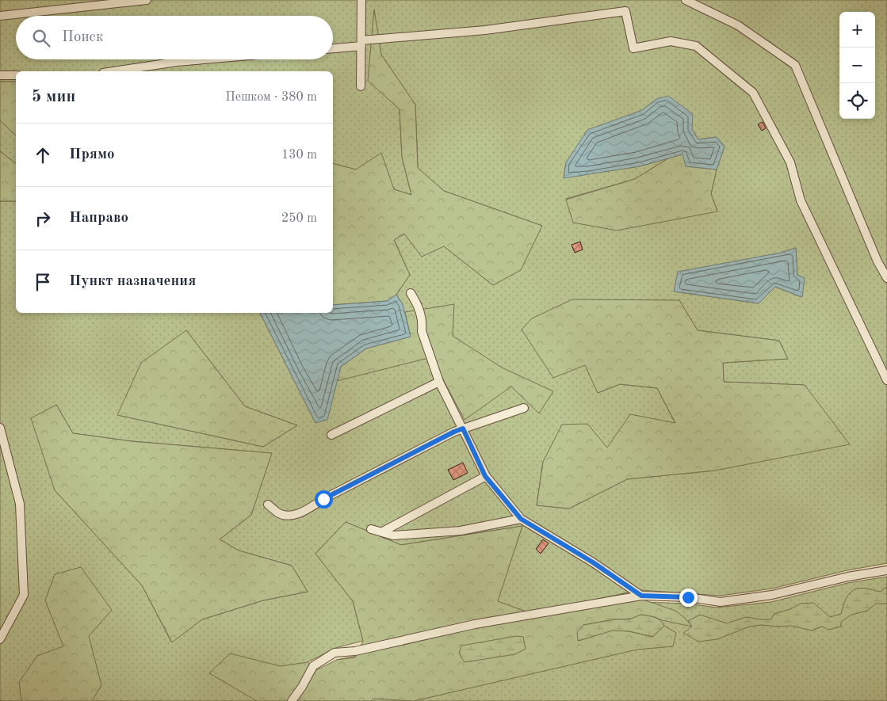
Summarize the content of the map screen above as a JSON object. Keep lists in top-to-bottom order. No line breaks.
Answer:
{"page":{"map_buttons":["+","−"],"search":"Поиск","heading":["5 мин","Пешком · 380 m"],"list":[["Прямо","130 m"],["Направо","250 m"],"Пункт назначения"]}}
